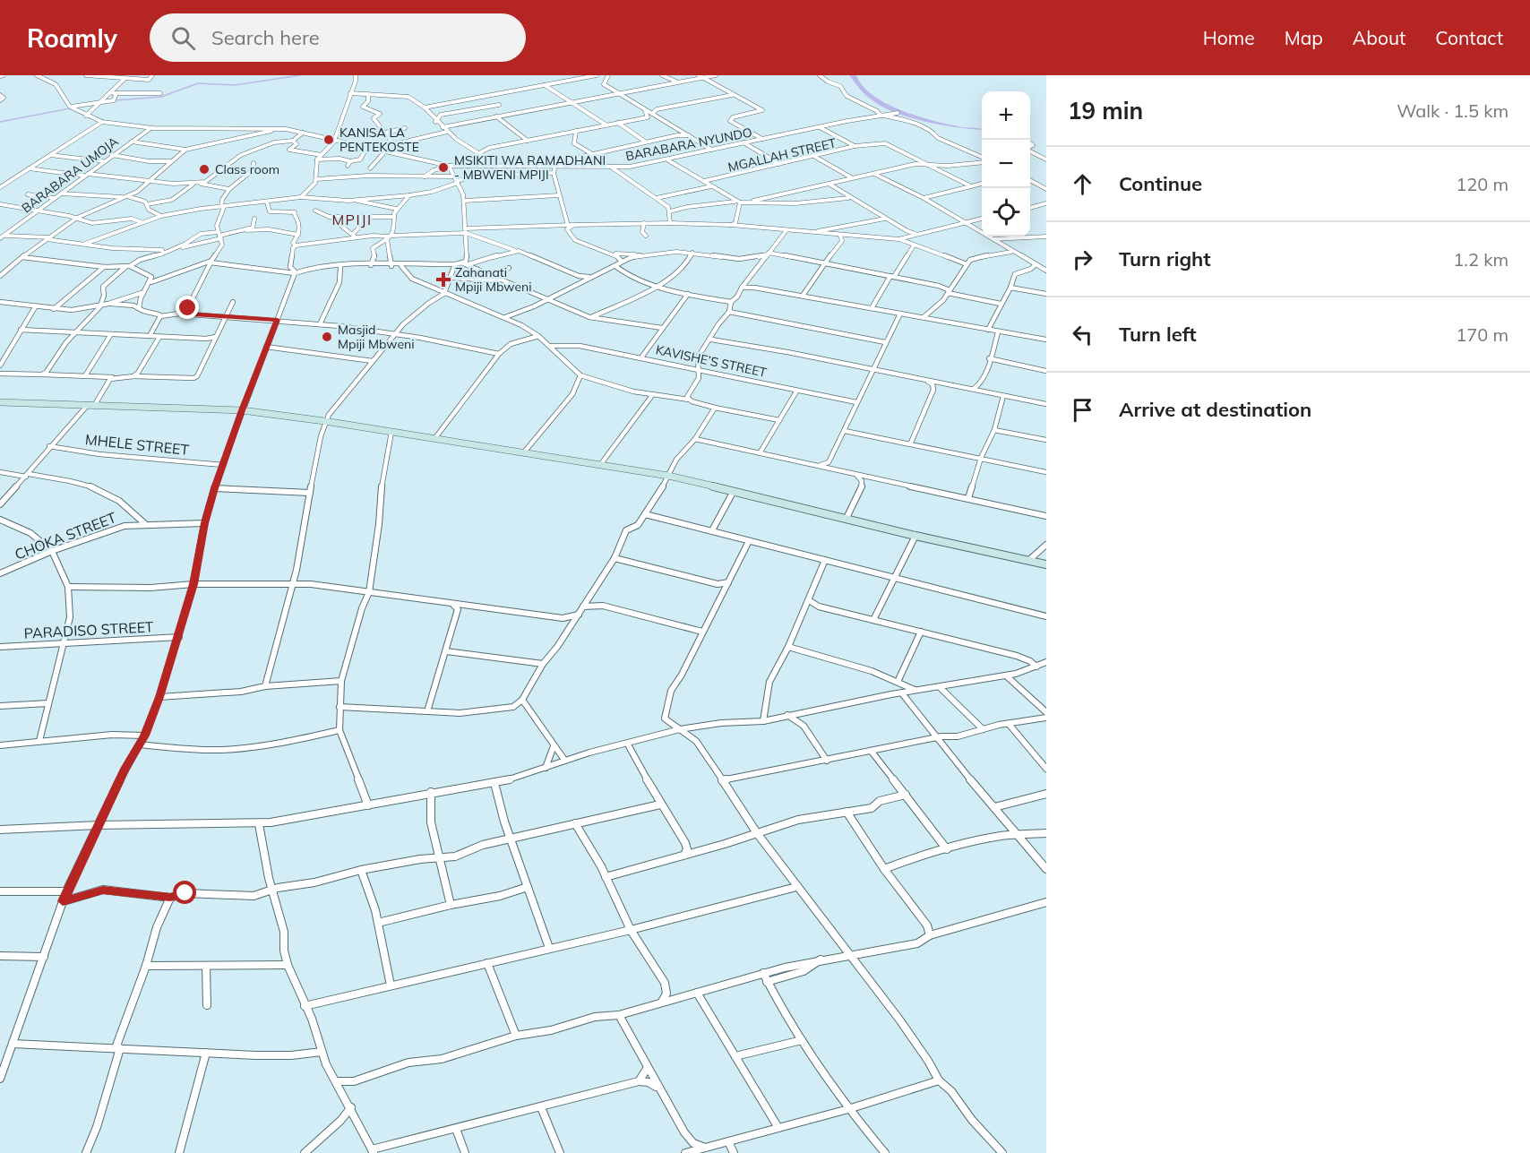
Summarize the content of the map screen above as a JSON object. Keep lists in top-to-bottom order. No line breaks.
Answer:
{"streets":{"street":["BARABARA NYUNDO","MGALLAH STREET","BARABARA UMOJA","KAVISHE’S STREET","MHELE STREET","CHOKA STREET","PARADISO STREET"]},"crossings":[["BARABARA NYUNDO","MGALLAH STREET"]],"districts":["MPIJI"],"places":{"other":["KANISA LA PENTEKOSTE","MSIKITI WA RAMADHANI - MBWENI MPIJI","Class room","Masjid Mpiji Mbweni"],"health":["Zahanati Mpiji Mbweni"]},"page":{"header":"Roamly","search":"Search here","nav":["Home","Map","About","Contact"],"heading":["19 min","Walk · 1.5 km"],"map_buttons":["+","−"],"list":[["Continue","120 m"],["Turn right","1.2 km"],["Turn left","170 m"],"Arrive at destination"]}}
